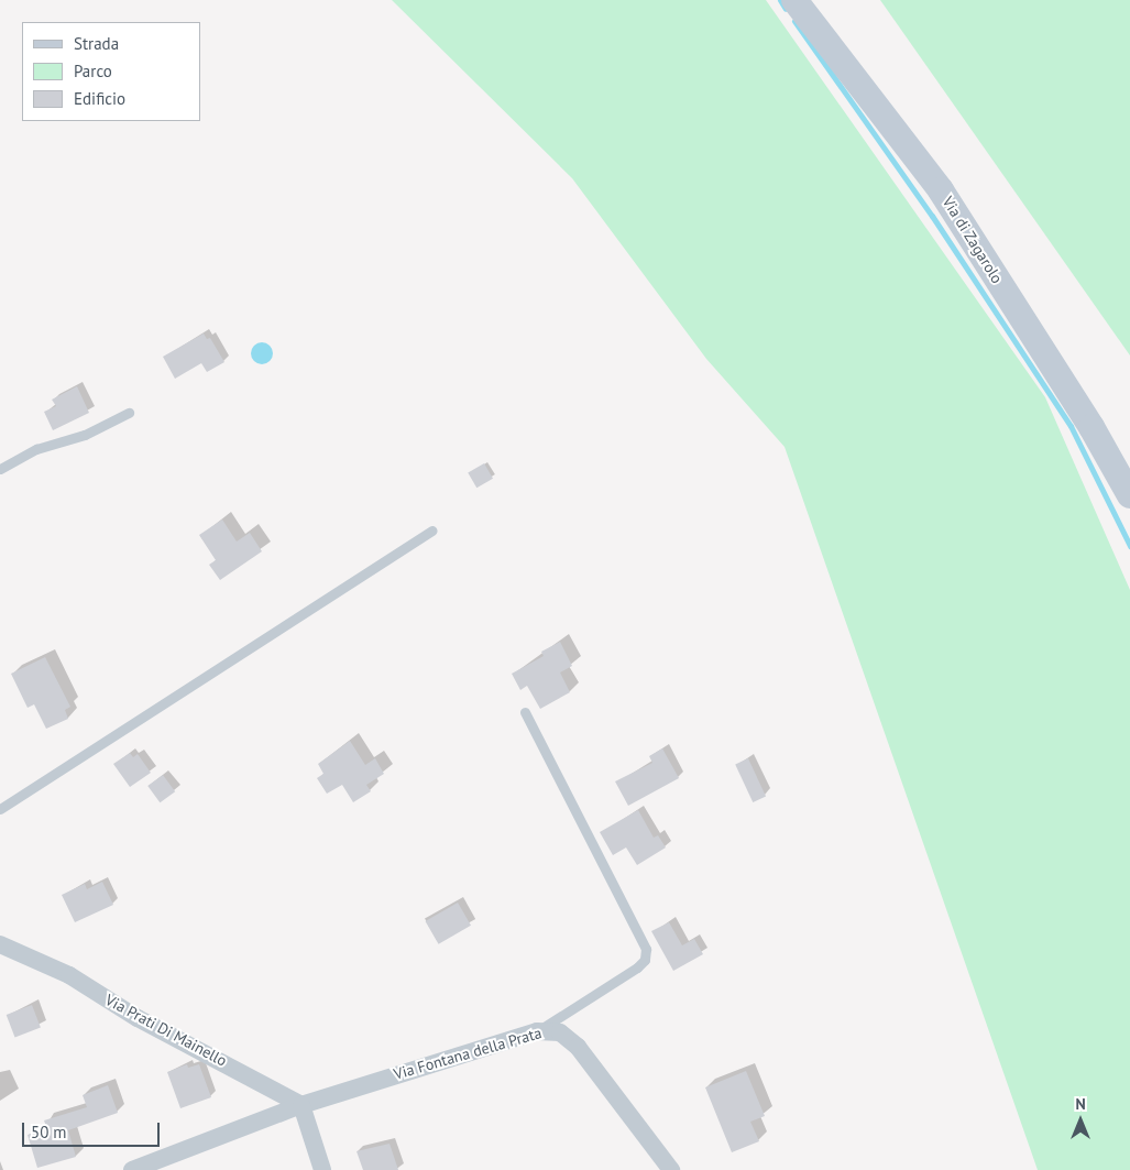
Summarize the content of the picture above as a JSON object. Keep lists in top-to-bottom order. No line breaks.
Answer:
{"streets":{"main road":["Via di Zagarolo"],"street":["Via Prati Di Mainello","Via Fontana della Prata"]},"crossings":[["Via Prati Di Mainello","Via Fontana della Prata"]],"legend":["Strada","Parco","Edificio"],"scale_bar":"50 m","north":"top"}
